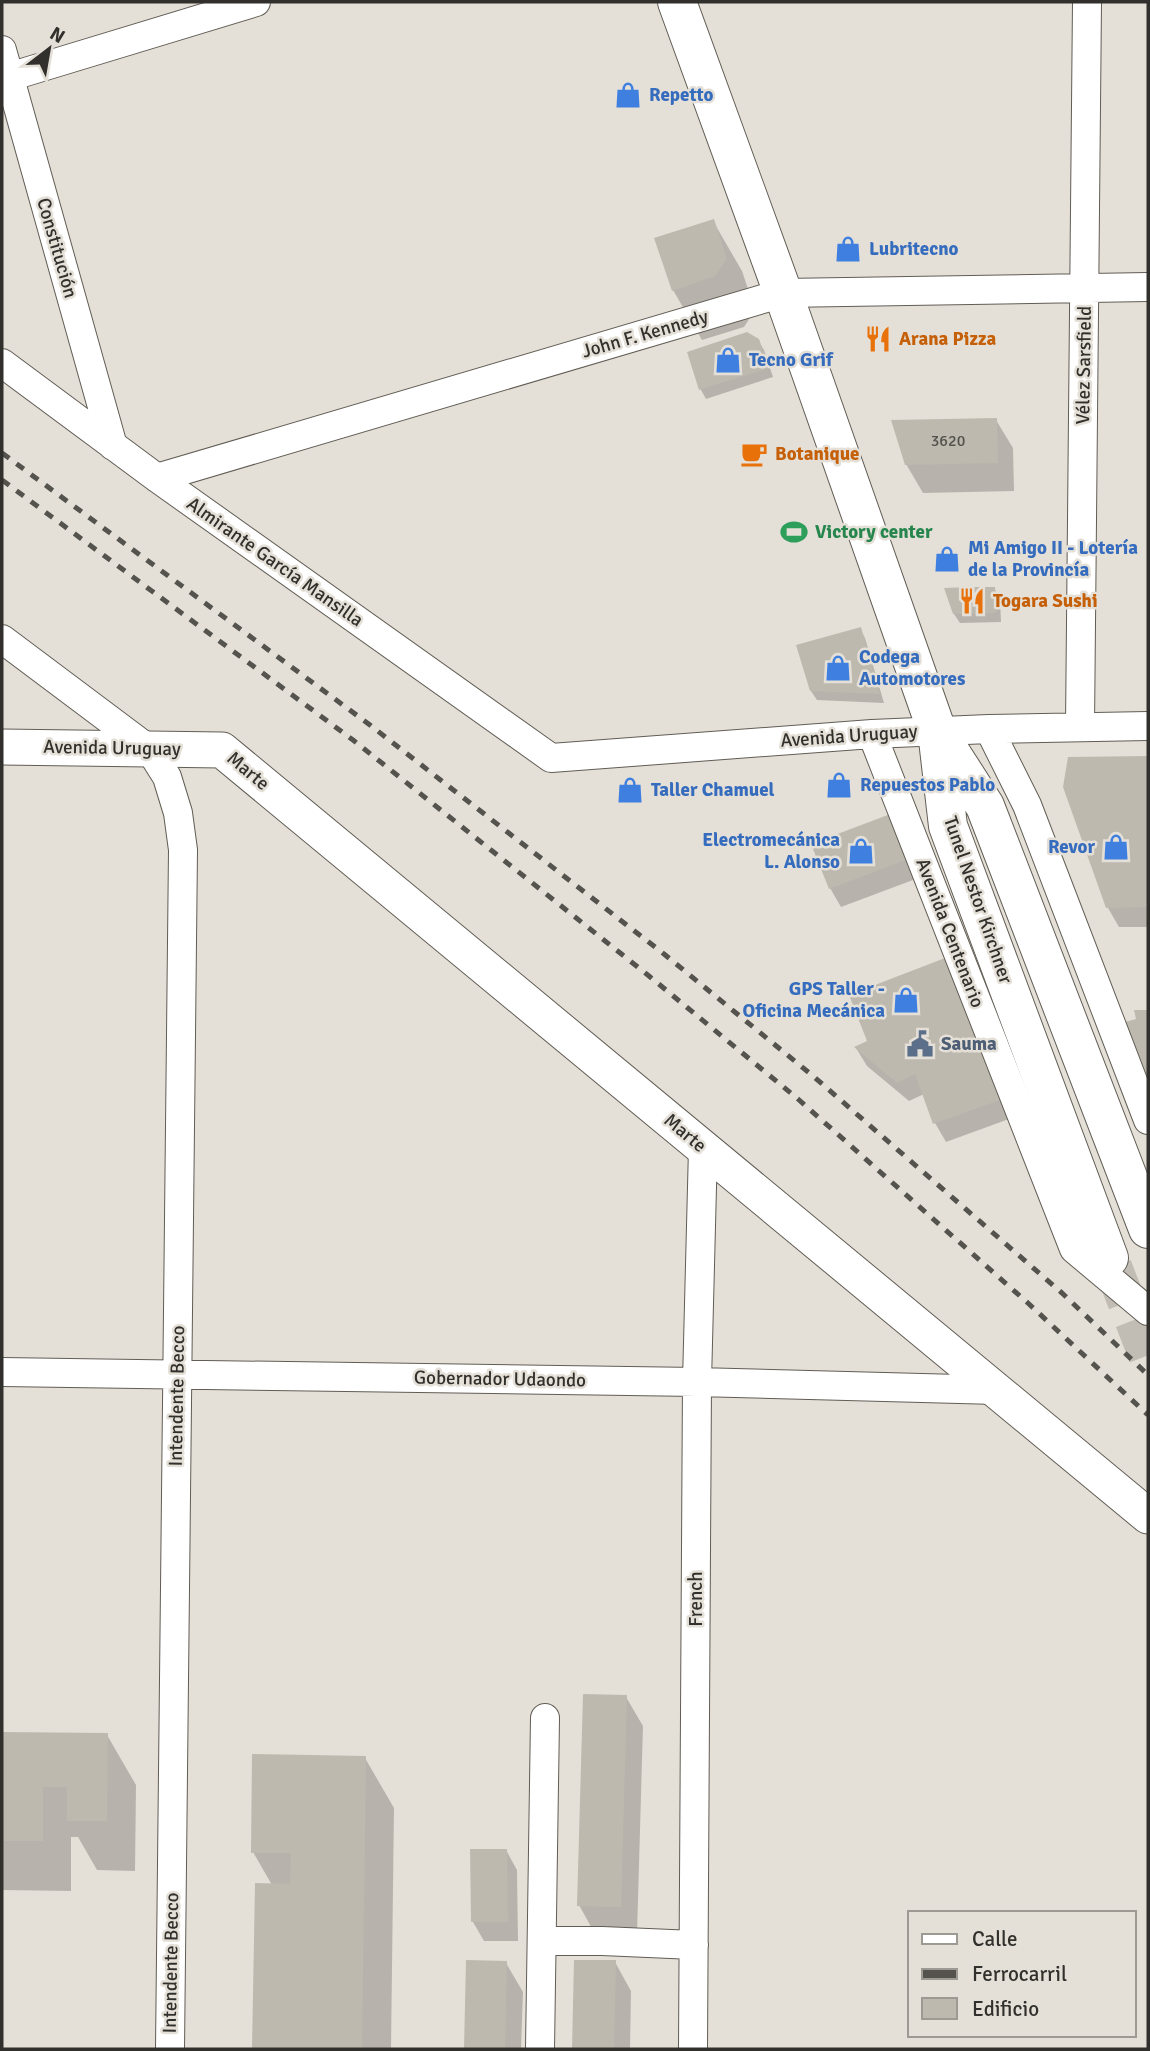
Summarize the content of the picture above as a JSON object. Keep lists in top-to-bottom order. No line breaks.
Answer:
{"streets":{"main road":["Tunel Nestor Kirchner"],"street":["Constitución","John F. Kennedy","Vélez Sarsfield","Almirante García Mansilla","Avenida Uruguay","Marte","Avenida Centenario","Gobernador Udaondo","Intendente Becco","French"]},"crossings":[["Constitución","Almirante García Mansilla"],["John F. Kennedy","Vélez Sarsfield"],["John F. Kennedy","Almirante García Mansilla"],["Vélez Sarsfield","Avenida Uruguay"],["Almirante García Mansilla","Avenida Uruguay"],["Avenida Uruguay","Marte"],["Avenida Uruguay","Tunel Nestor Kirchner"],["Avenida Uruguay","Avenida Centenario"],["Avenida Uruguay","Intendente Becco"],["Marte","Gobernador Udaondo"],["Marte","French"],["Tunel Nestor Kirchner","Avenida Centenario"],["Gobernador Udaondo","Intendente Becco"],["Gobernador Udaondo","French"]],"places":{"shop":["Repetto","Lubritecno","Tecno Grif","Mi Amigo II - Lotería de la Provincía","Codega Automotores","Repuestos Pablo","Taller Chamuel","Revor","Electromecánica L. Alonso","GPS Taller - Oficina Mecánica"],"restaurant":["Arana Pizza","Togara Sushi"],"cafe":["Botanique"],"sports":["Victory center"],"public building":["Sauma"]},"house_numbers":["3620"],"legend":["Calle","Ferrocarril","Edificio"],"north":"top right"}
